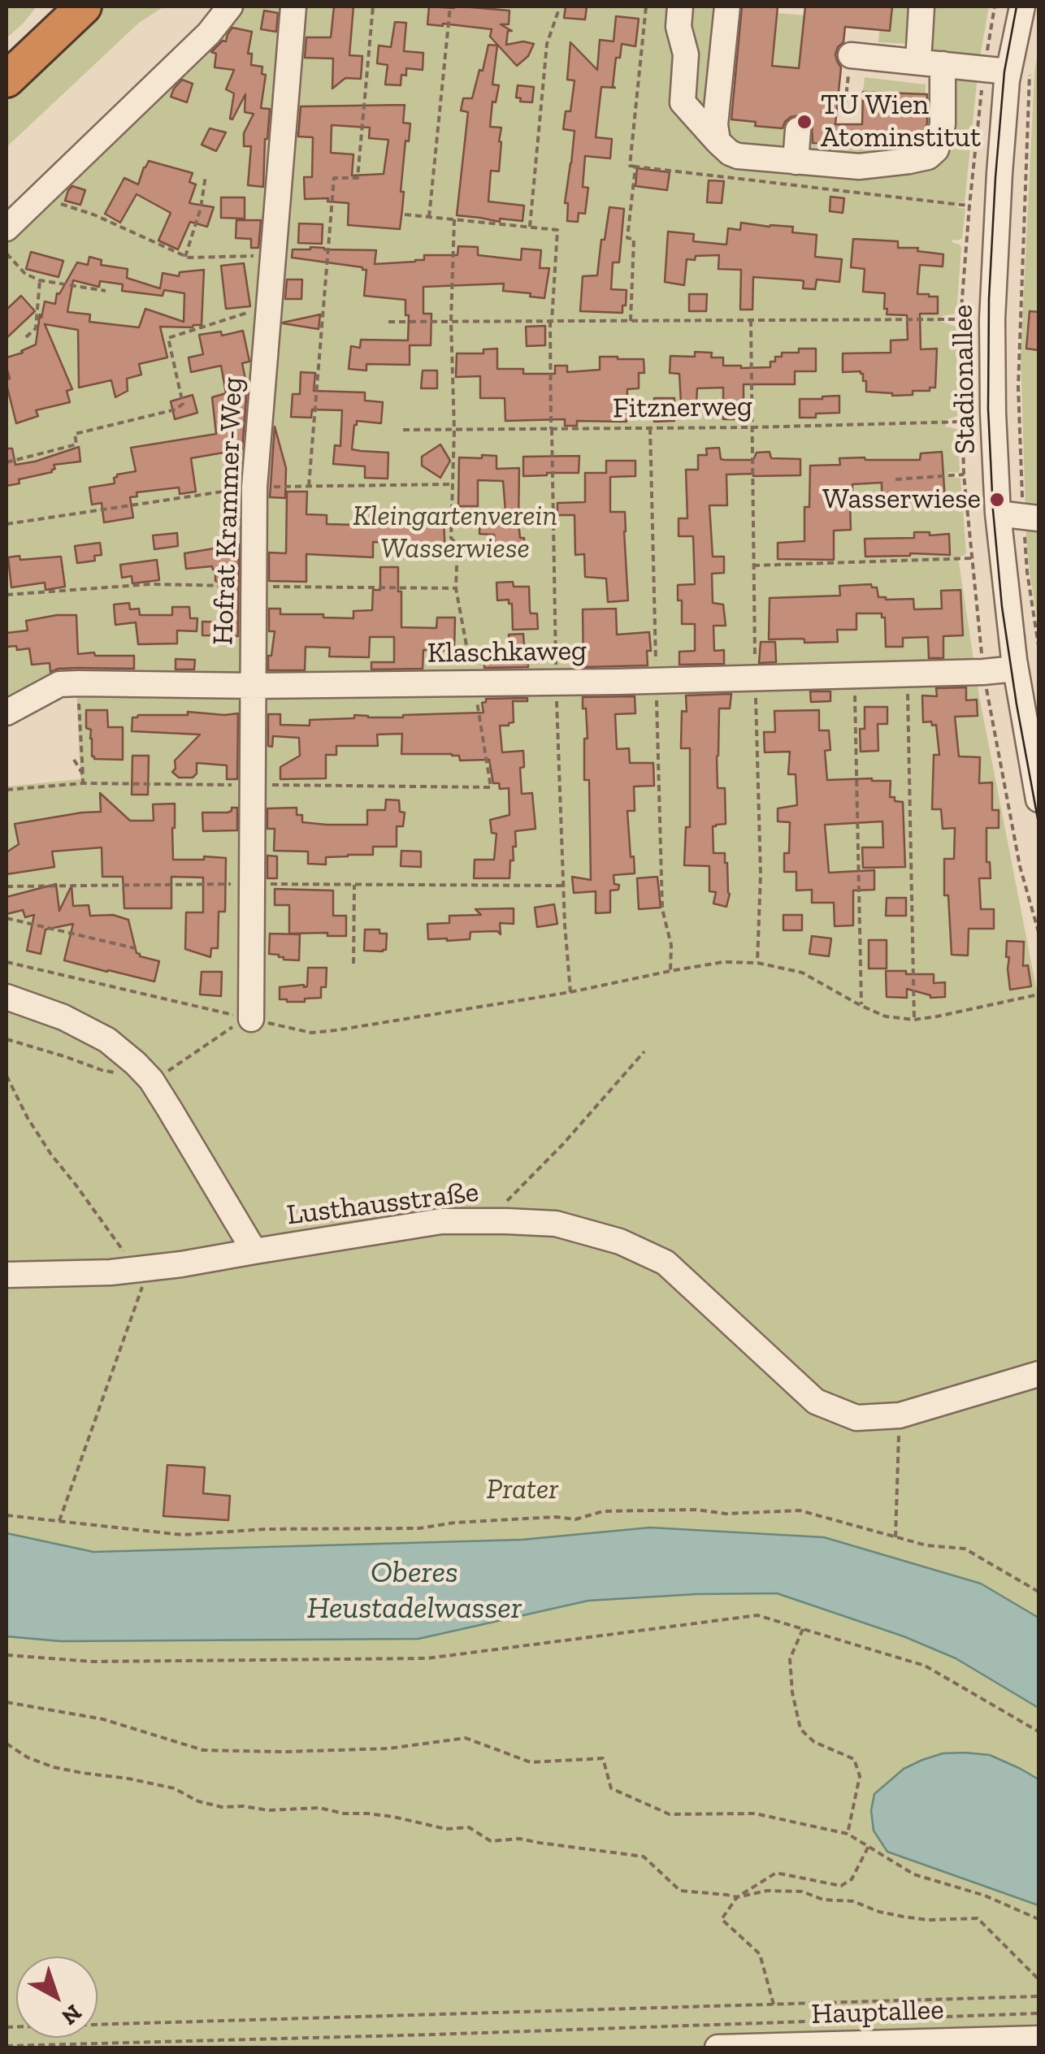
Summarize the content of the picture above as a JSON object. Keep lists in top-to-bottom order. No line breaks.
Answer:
{"streets":{"street":["Stadionallee","Hofrat Krammer-Weg","Klaschkaweg","Lusthausstraße","Hauptallee"],"path":["Fitznerweg"]},"crossings":[["Stadionallee","Klaschkaweg"],["Hofrat Krammer-Weg","Klaschkaweg"]],"water":["Oberes Heustadelwasser"],"parks":["Kleingartenverein Wasserwiese","Prater"],"places":["TU Wien Atominstitut","Wasserwiese"],"north":"bottom right"}
